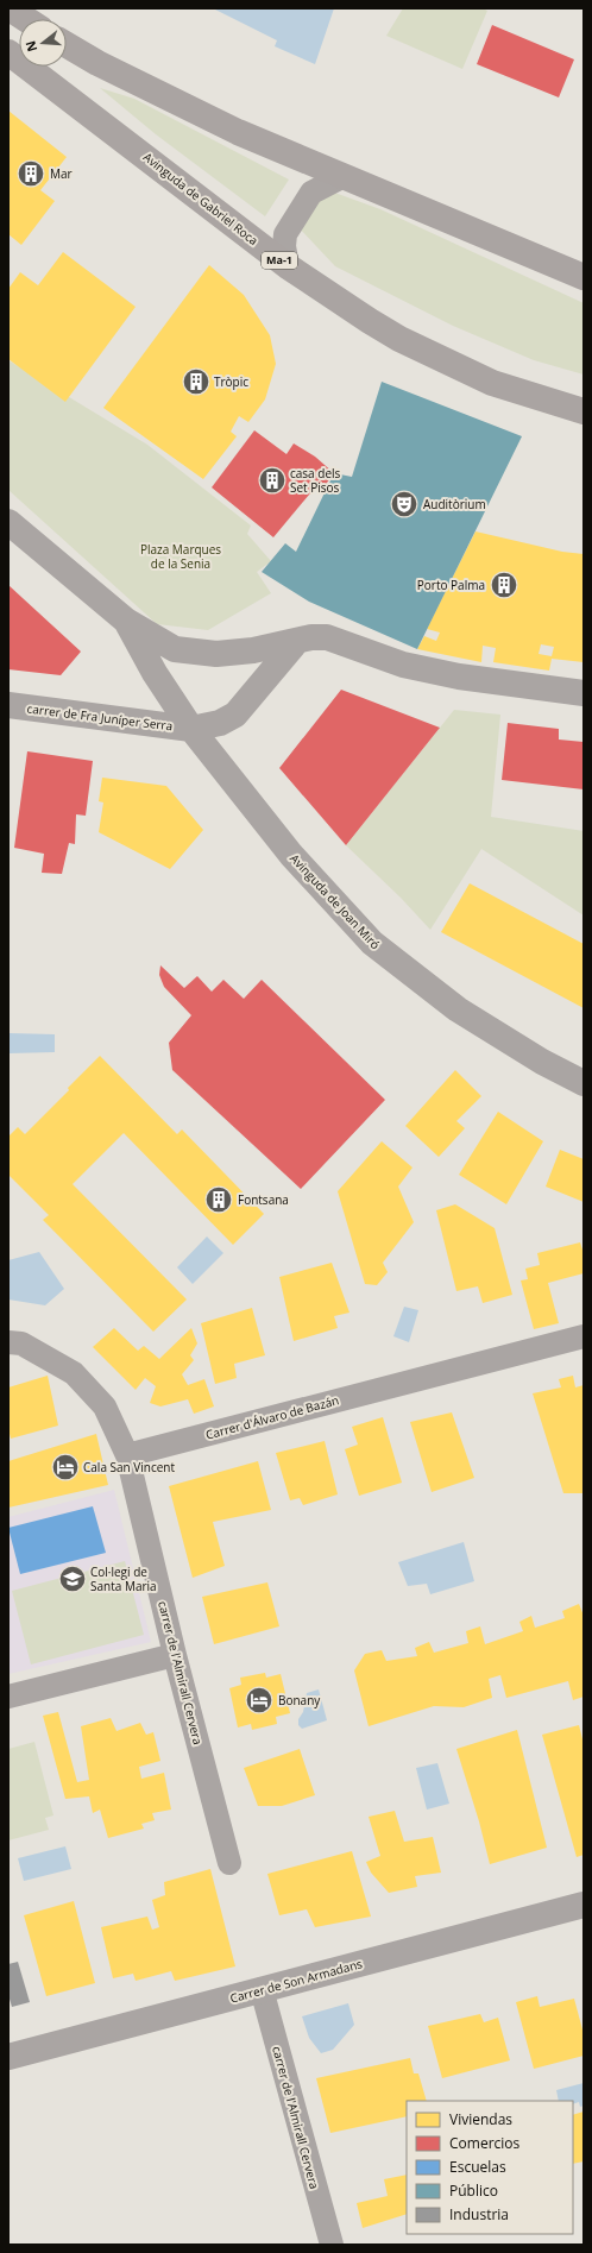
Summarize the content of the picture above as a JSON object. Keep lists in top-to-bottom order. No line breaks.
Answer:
{"streets":{"highway":["Avinguda de Gabriel Roca","Ma-1"],"street":["carrer de Fra Juníper Serra","Avinguda de Joan Miró","Carrer d'Álvaro de Bazán","carrer de l'Almirall Cervera","Carrer de Son Armadans"]},"crossings":[["carrer de Fra Juníper Serra","Avinguda de Joan Miró"],["Carrer d'Álvaro de Bazán","carrer de l'Almirall Cervera"],["carrer de l'Almirall Cervera","Carrer de Son Armadans"]],"parks":["Plaza Marques de la Senia"],"places":{"building":["Mar","Tròpic","casa dels Set Pisos","Porto Palma","Fontsana"],"theatre":["Auditòrium"],"hotel":["Cala San Vincent","Bonany"],"school or university":["Col·legi de Santa Maria"]},"legend":["Viviendas","Comercios","Escuelas","Público","Industria"],"north":"left"}
